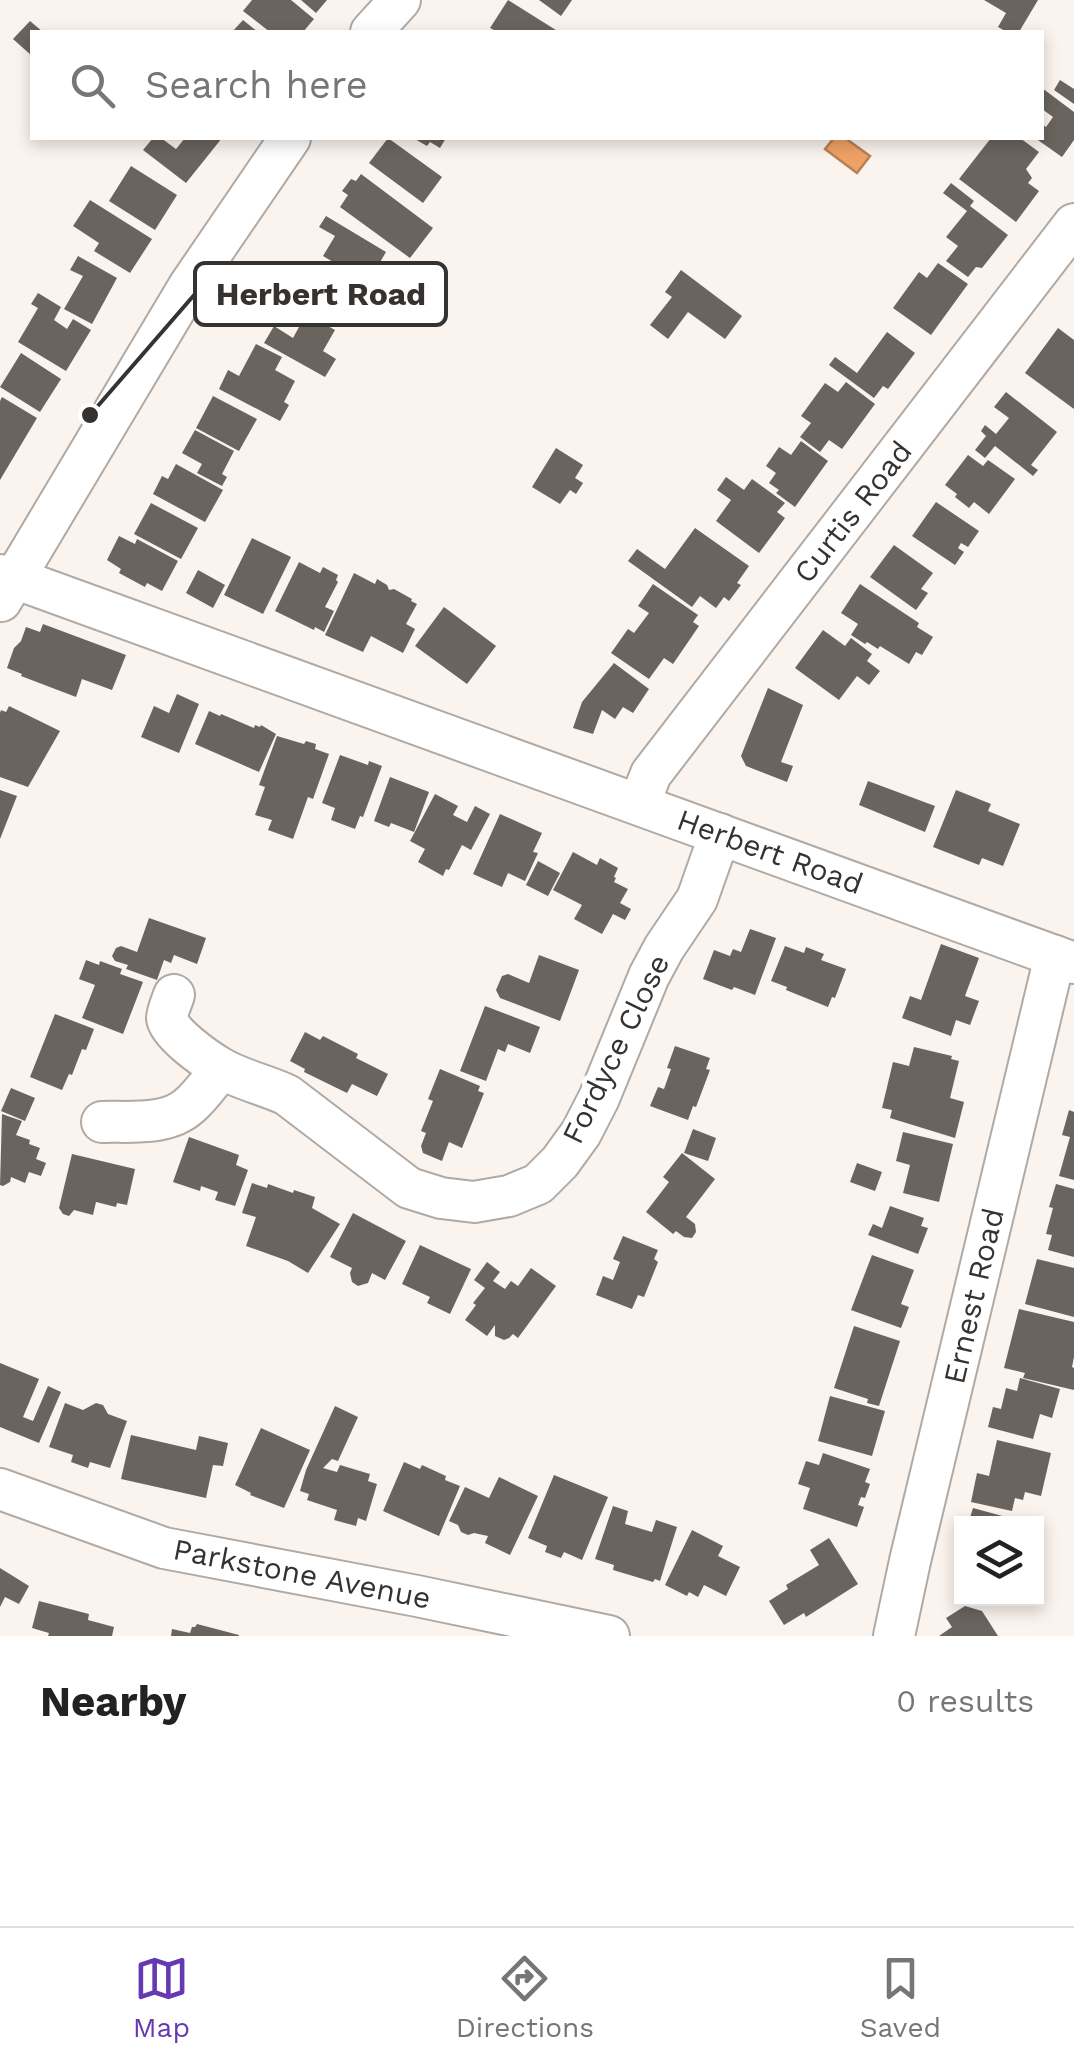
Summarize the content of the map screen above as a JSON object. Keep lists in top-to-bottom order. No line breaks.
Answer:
{"streets":{"street":["Curtis Road","Herbert Road","Fordyce Close","Ernest Road","Parkstone Avenue"]},"crossings":[["Curtis Road","Herbert Road"],["Herbert Road","Fordyce Close"],["Herbert Road","Ernest Road"]],"places":["Herbert Road"],"page":{"search":"Search here","heading":["Nearby","0 results"],"nav":["Map","Directions","Saved"]}}
